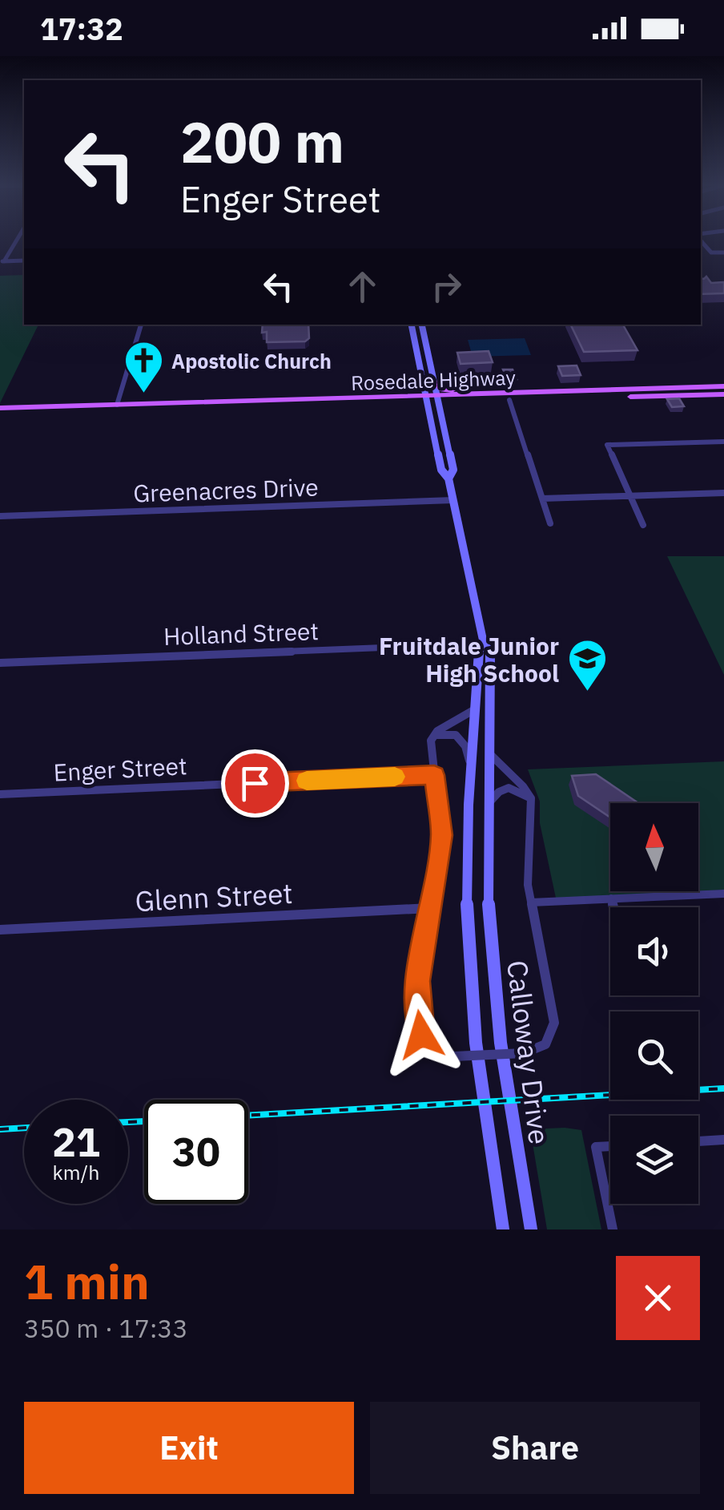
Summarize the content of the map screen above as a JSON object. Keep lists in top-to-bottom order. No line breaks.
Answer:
{"streets":{"main road":["Rosedale Highway","Calloway Drive"],"street":["Greenacres Drive","Holland Street","Enger Street","Glenn Street"]},"crossings":[["Rosedale Highway","Calloway Drive"],["Greenacres Drive","Calloway Drive"],["Holland Street","Calloway Drive"]],"places":{"church":["Apostolic Church"],"school or university":["Fruitdale Junior High School"]},"north":"top","page":{"status":"17:32","turn":["200 m","Enger Street"],"speed":"21 km/h","limit":"30","heading":["1 min","350 m · 17:33"],"buttons":["Exit","Share"]}}
